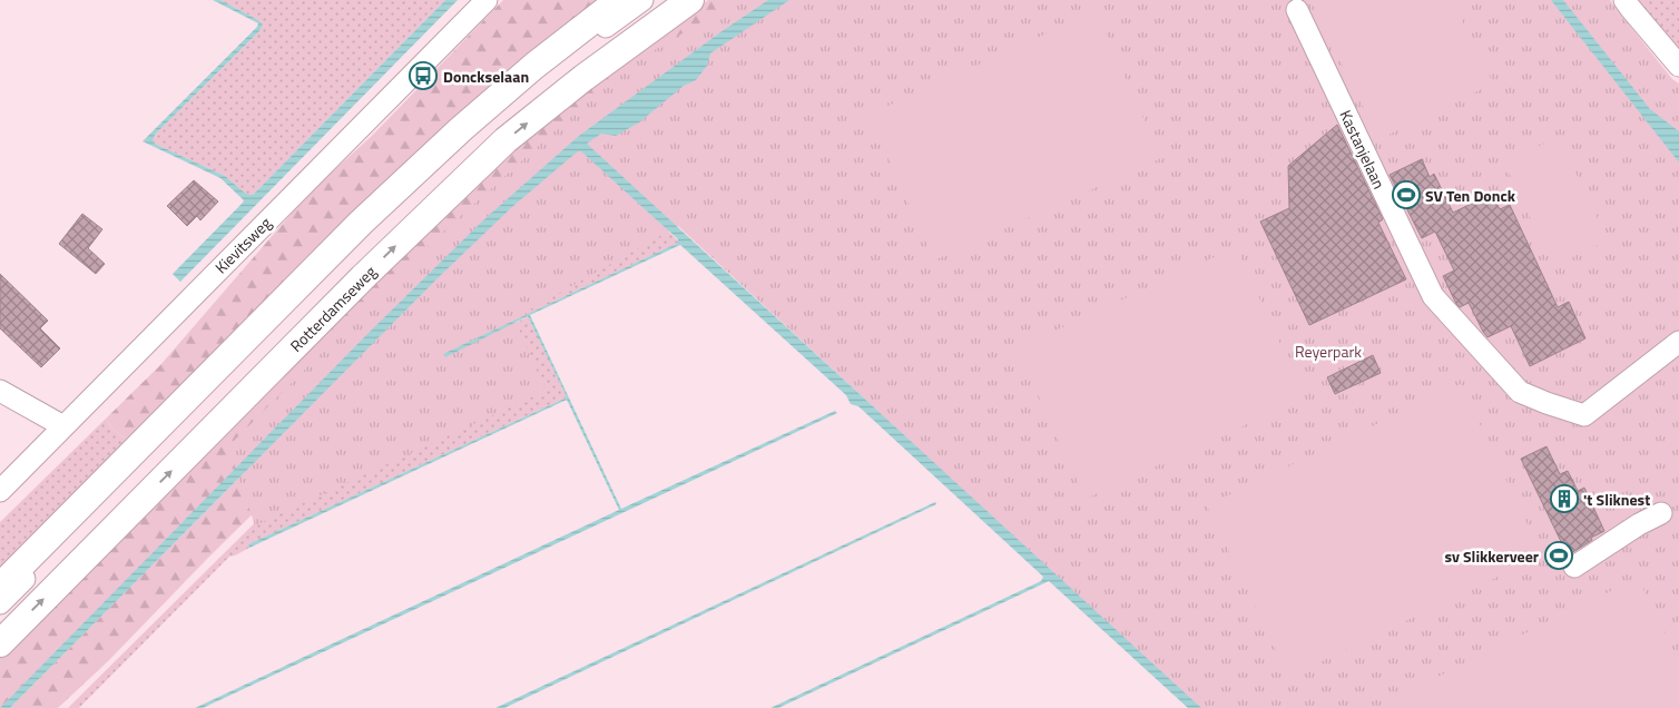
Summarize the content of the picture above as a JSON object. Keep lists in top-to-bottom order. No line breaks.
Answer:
{"streets":{"main road":["Rotterdamseweg"],"street":["Kastanjelaan","Kievitsweg"]},"parks":["Reyerpark"],"places":{"bus stop":["Donckselaan"],"sports":["SV Ten Donck","sv Slikkerveer"],"building":["'t Sliknest"]}}
